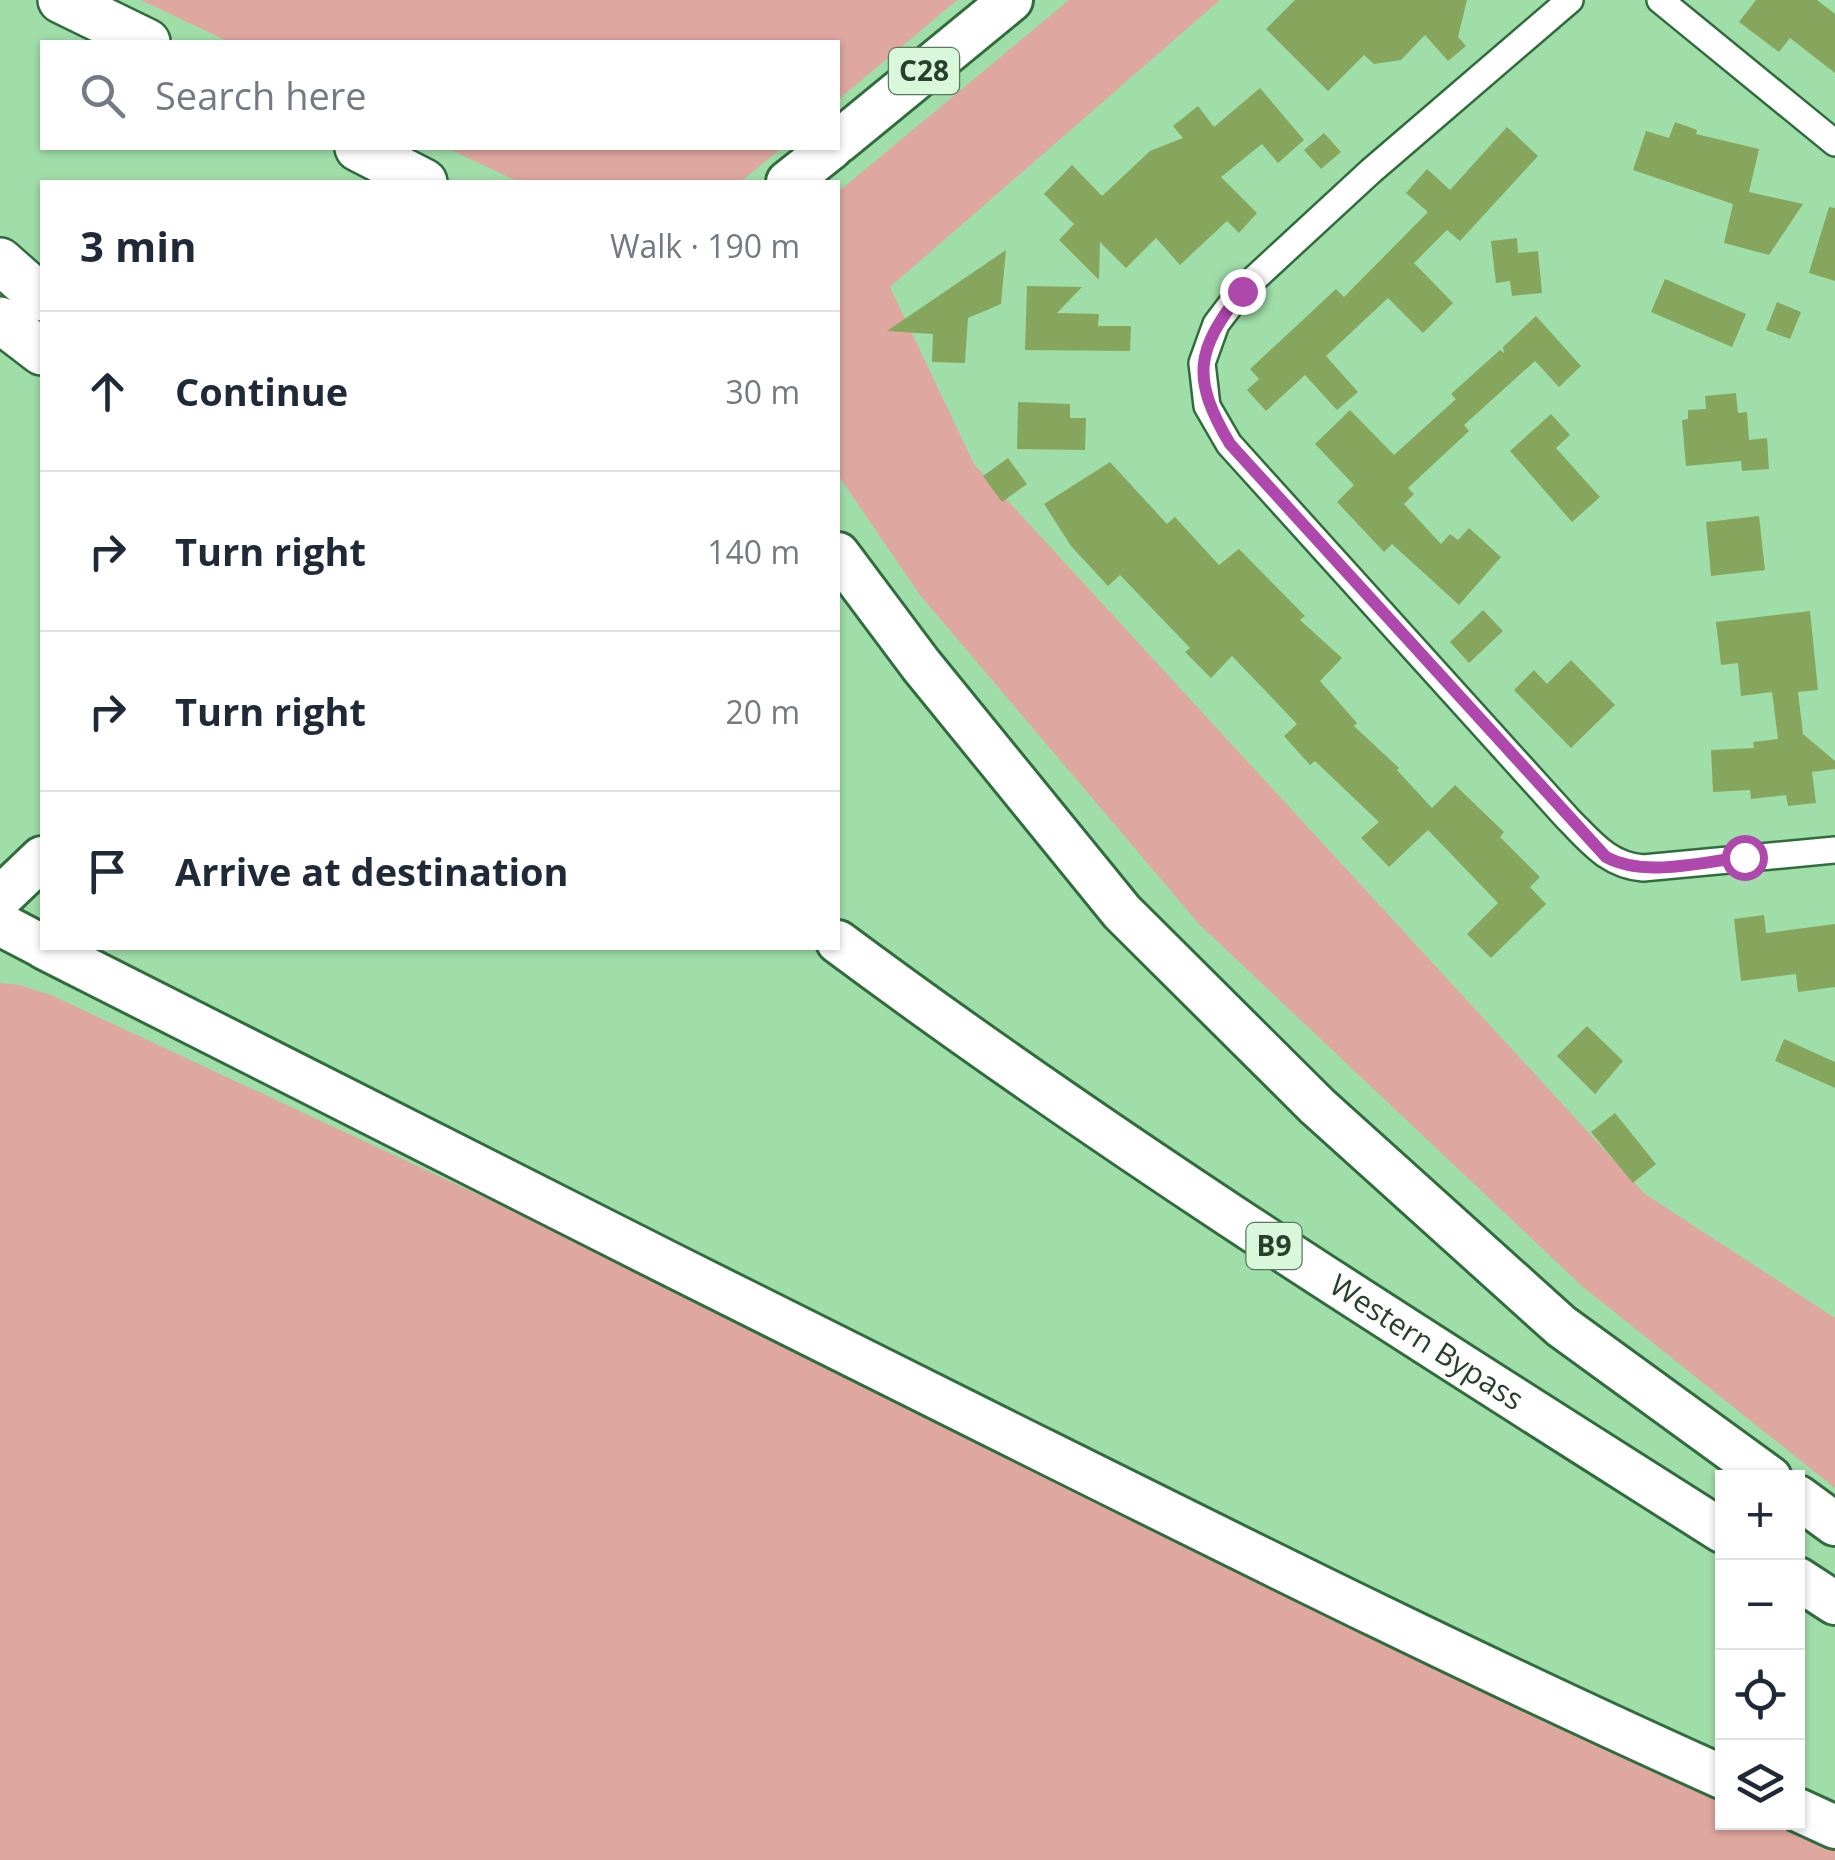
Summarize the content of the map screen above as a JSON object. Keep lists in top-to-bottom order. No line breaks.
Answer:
{"streets":{"highway":["C28","B9","Western Bypass"]},"page":{"search":"Search here","heading":["3 min","Walk · 190 m"],"list":[["Continue","30 m"],["Turn right","140 m"],["Turn right","20 m"],"Arrive at destination"],"map_buttons":["+","−"]}}
